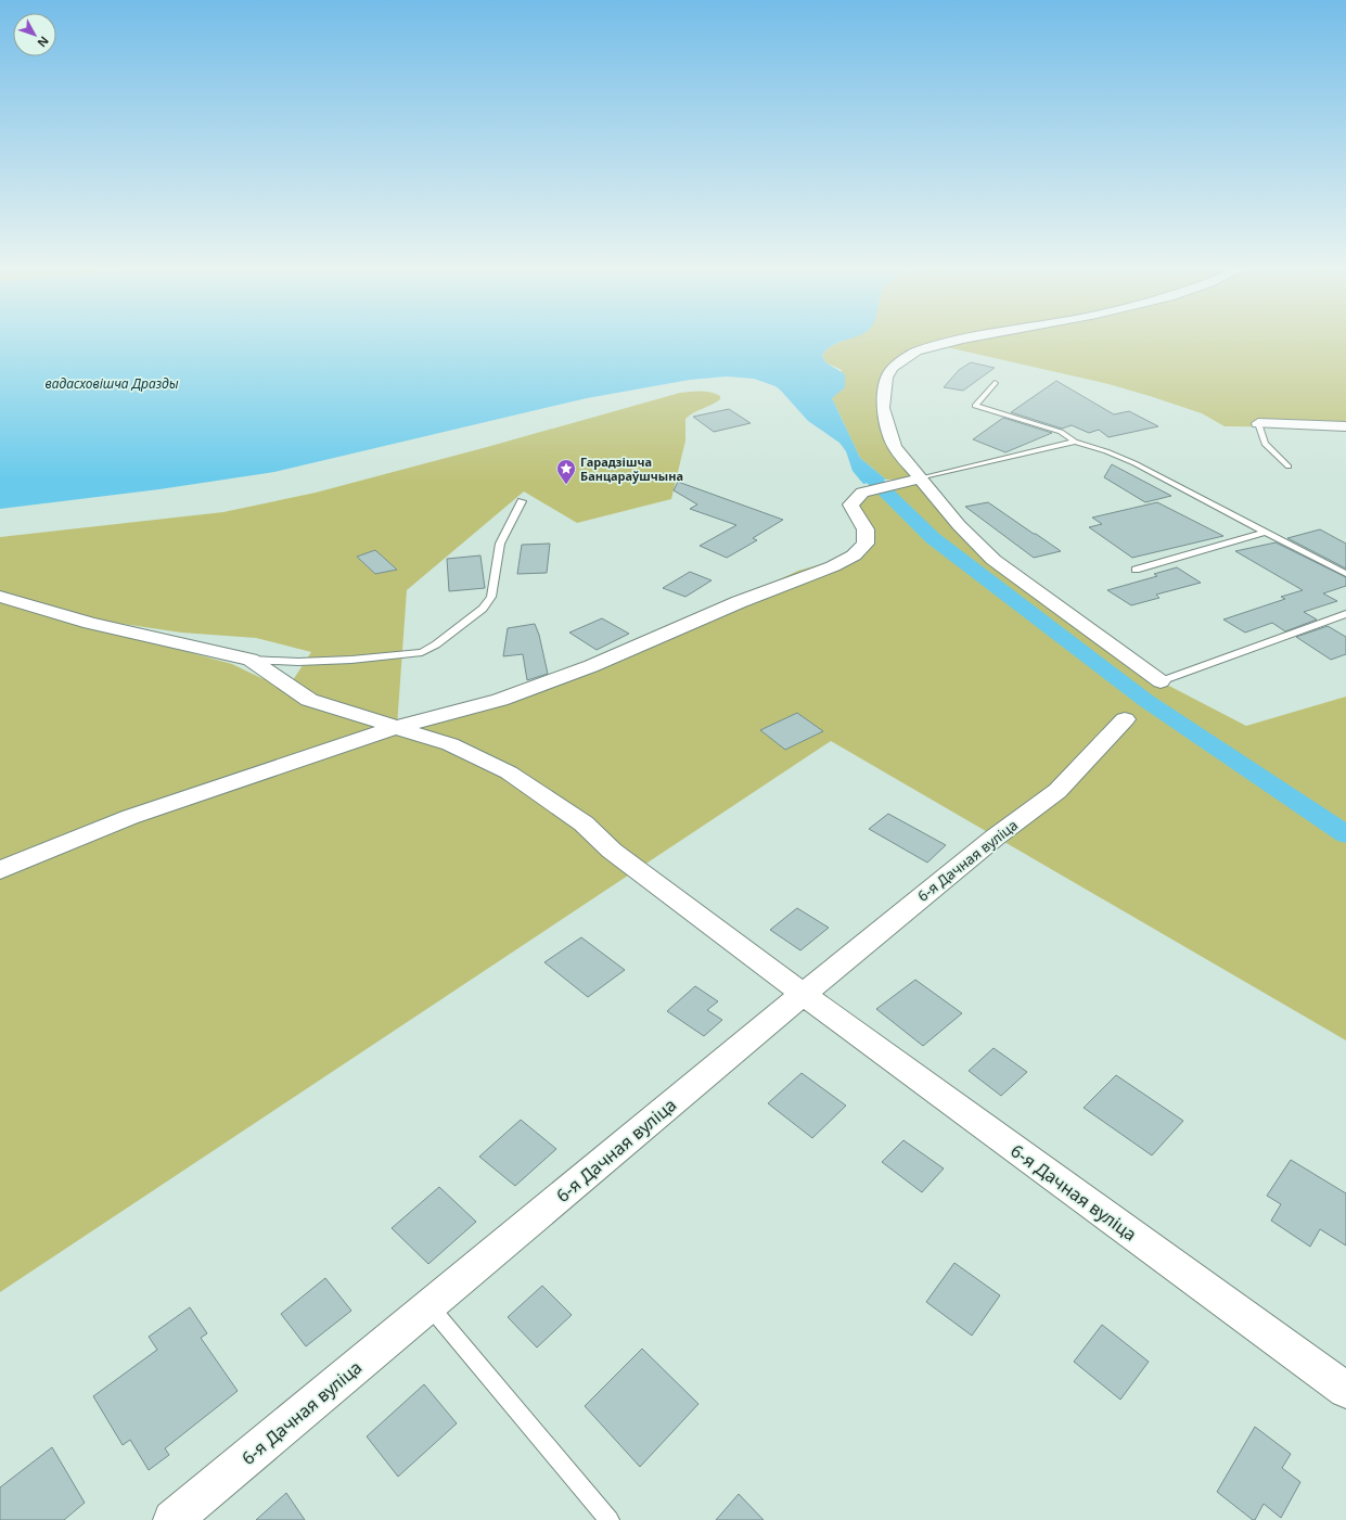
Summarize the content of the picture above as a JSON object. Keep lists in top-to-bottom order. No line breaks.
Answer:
{"streets":{"street":["6-я Дачная вуліца"]},"water":["вадасховішча Дразды"],"places":{"place":["Гарадзішча Банцараўшчына"]},"north":"bottom right"}
